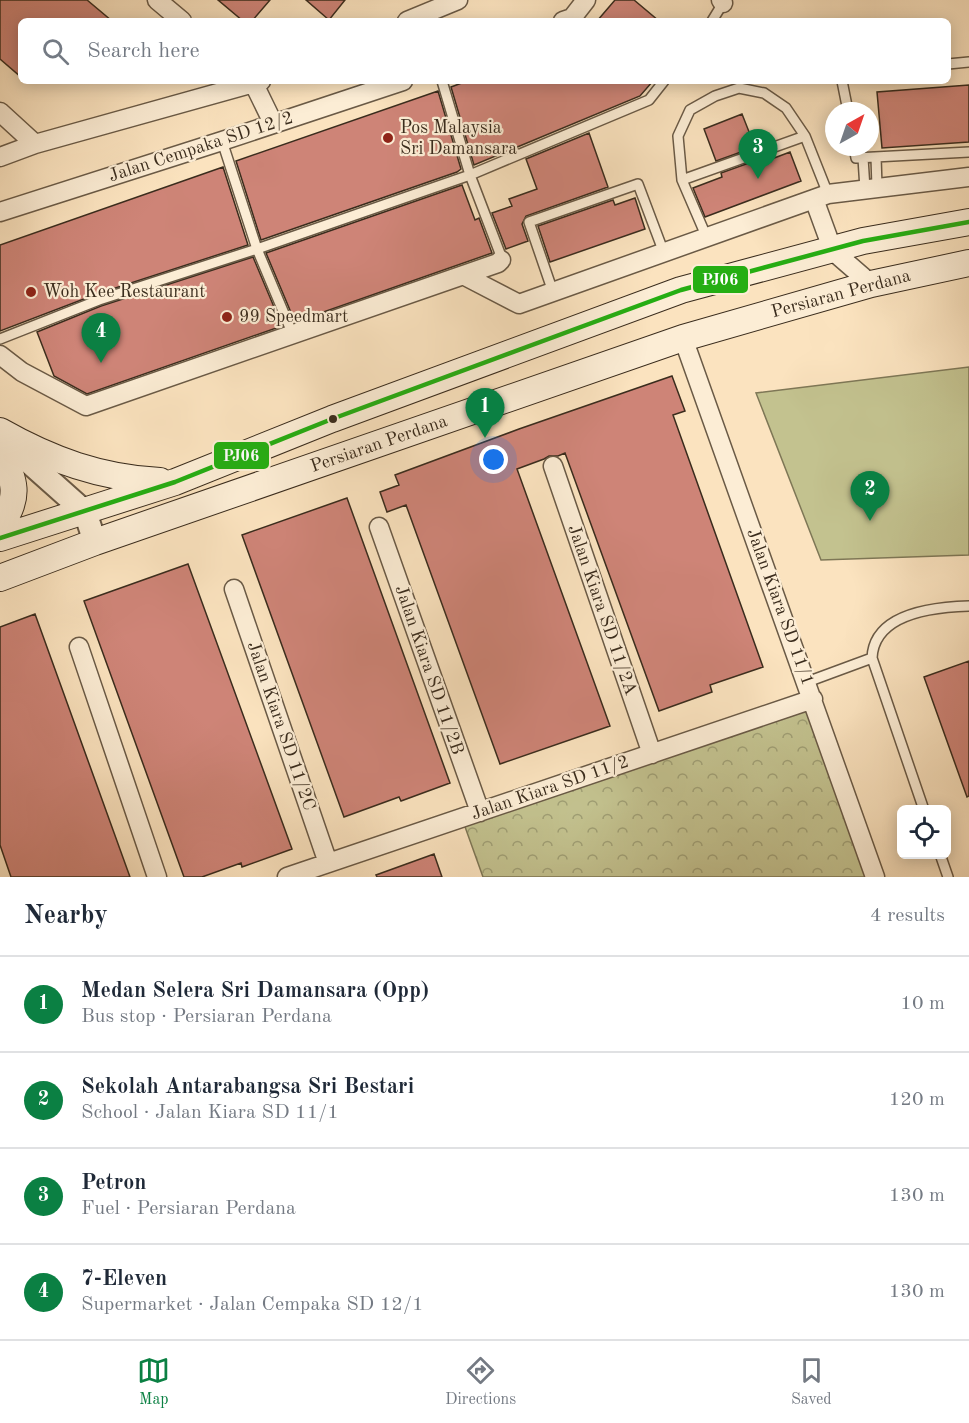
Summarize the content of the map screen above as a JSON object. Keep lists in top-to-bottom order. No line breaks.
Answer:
{"streets":{"main road":["Persiaran Perdana"],"street":["Jalan Cempaka SD 12/2","Jalan Kiara SD 11/1","Jalan Kiara SD 11/2A","Jalan Kiara SD 11/2B","Jalan Kiara SD 11/2C","Jalan Kiara SD 11/2"]},"crossings":[["Persiaran Perdana","Jalan Kiara SD 11/1"],["Jalan Kiara SD 11/1","Jalan Kiara SD 11/2"],["Jalan Kiara SD 11/2A","Jalan Kiara SD 11/2"],["Jalan Kiara SD 11/2B","Jalan Kiara SD 11/2"],["Jalan Kiara SD 11/2C","Jalan Kiara SD 11/2"]],"places":["Pos Malaysia Sri Damansara","Woh Kee Restaurant","99 Speedmart"],"lines":["transit line PJ06"],"north":"top right","page":{"search":"Search here","pins":["3","4","1","2"],"heading":["Nearby","4 results"],"list":[{"mark":"1","name":"Medan Selera Sri Damansara (Opp)","note":"Bus stop · Persiaran Perdana","value":"10 m"},{"mark":"2","name":"Sekolah Antarabangsa Sri Bestari","note":"School · Jalan Kiara SD 11/1","value":"120 m"},{"mark":"3","name":"Petron","note":"Fuel · Persiaran Perdana","value":"130 m"},{"mark":"4","name":"7-Eleven","note":"Supermarket · Jalan Cempaka SD 12/1","value":"130 m"}],"nav":["Map","Directions","Saved"]}}
